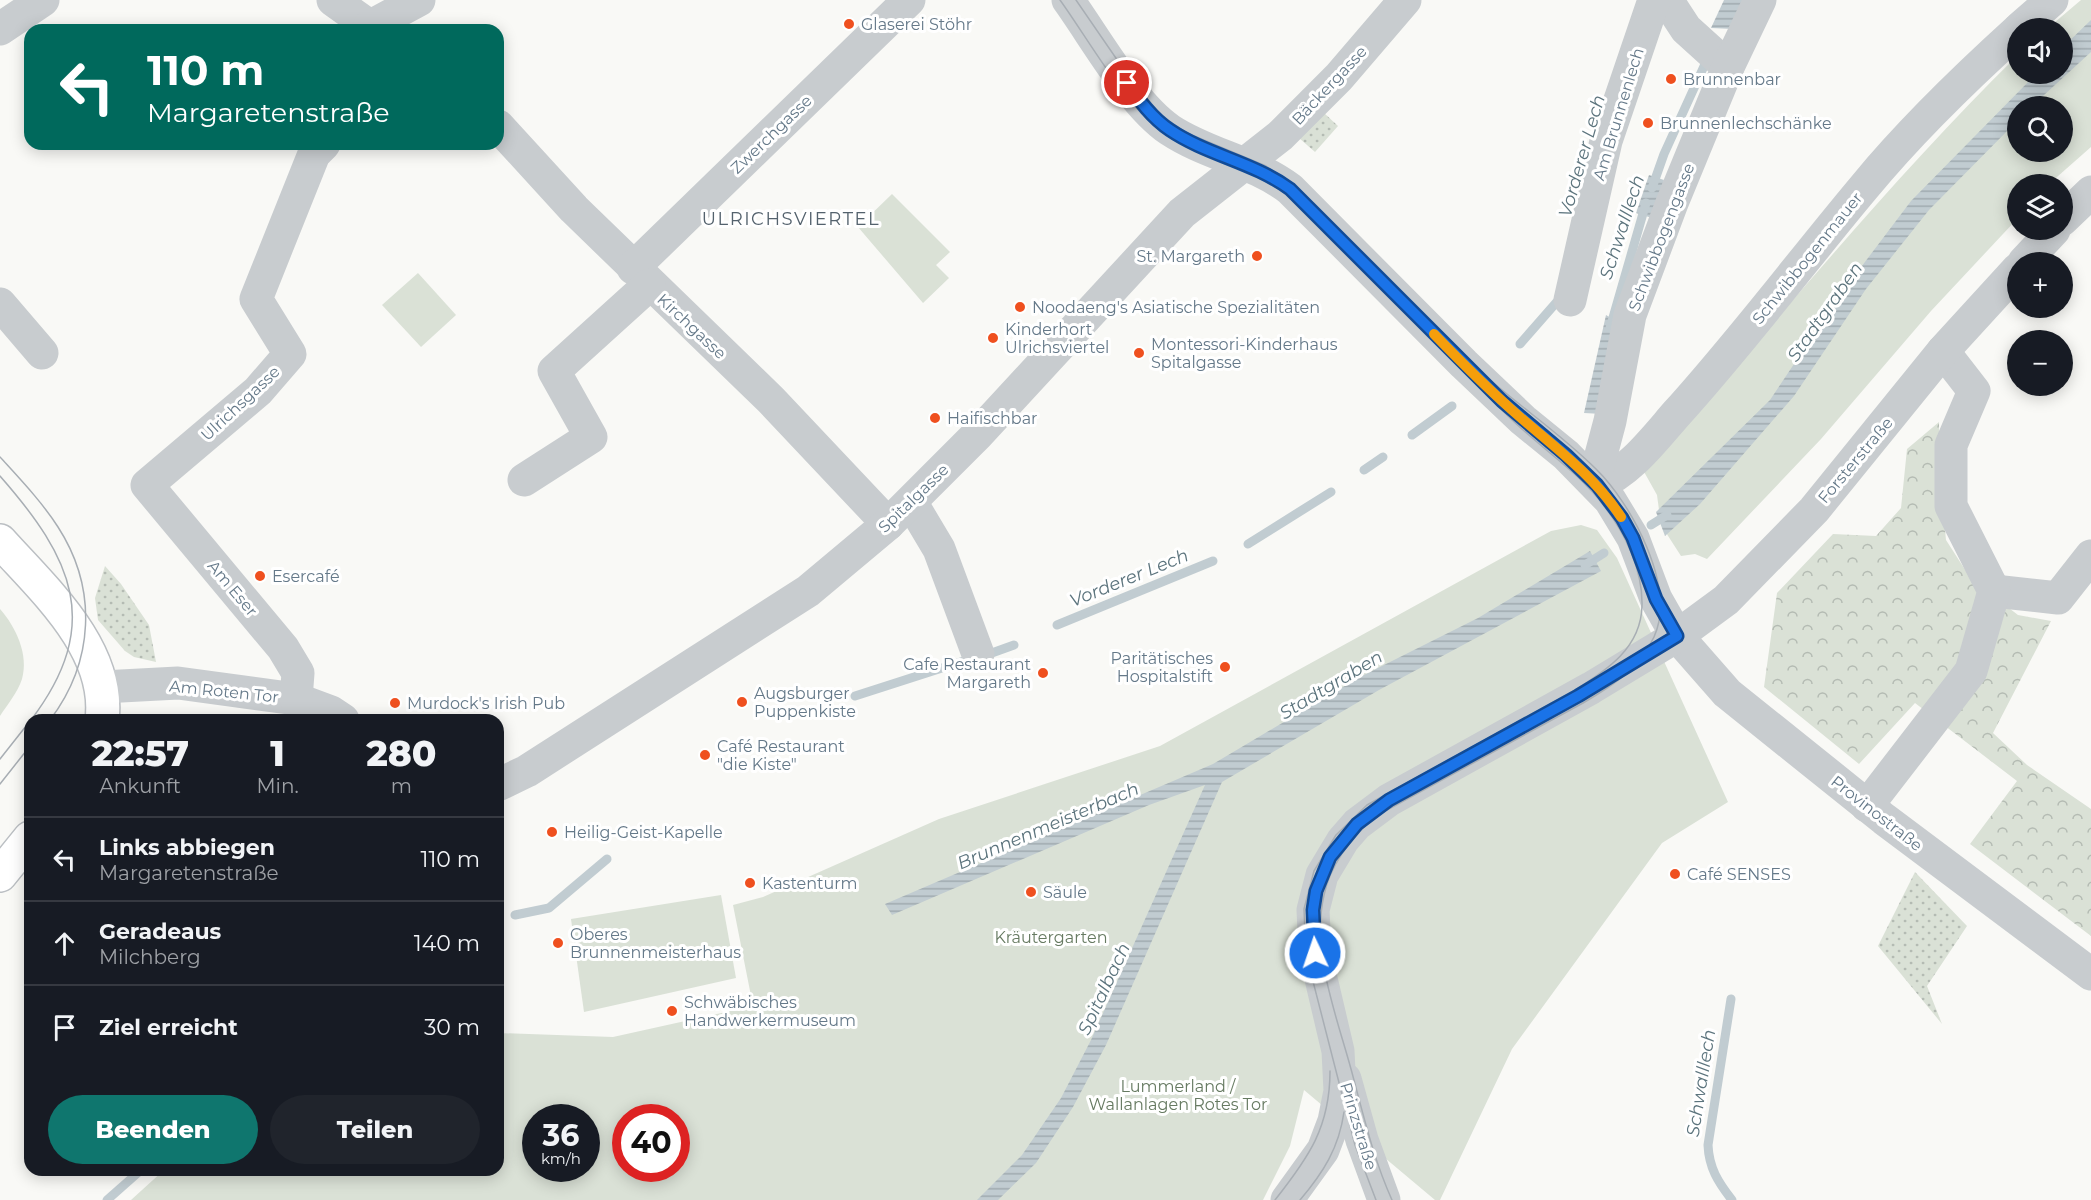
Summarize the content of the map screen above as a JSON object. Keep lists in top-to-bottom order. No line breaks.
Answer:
{"streets":{"street":["Bäckergasse","Am Brunnenlech","Zwerchgasse","Schwibbogengasse","Schwibbogenmauer","Kirchgasse","Ulrichsgasse","Forsterstraße","Spitalgasse","Am Eser","Am Roten Tor","Provinostraße","Prinzstraße"]},"crossings":[["Bäckergasse","Spitalgasse"],["Bäckergasse","Provinostraße"],["Zwerchgasse","Kirchgasse"],["Schwibbogengasse","Schwibbogenmauer"],["Schwibbogengasse","Provinostraße"],["Schwibbogenmauer","Provinostraße"],["Kirchgasse","Spitalgasse"],["Ulrichsgasse","Am Eser"],["Forsterstraße","Provinostraße"],["Forsterstraße","Prinzstraße"],["Spitalgasse","Provinostraße"],["Am Eser","Am Roten Tor"]],"districts":["ULRICHSVIERTEL"],"water":["Vorderer Lech","Schwalllech","Stadtgraben","Brunnenmeisterbach","Spitalbach"],"parks":["Kräutergarten","Lummerland / Wallanlagen Rotes Tor"],"places":["Glaserei Stöhr","Brunnenbar","Brunnenlechschänke","St. Margareth","Noodaeng's Asiatische Spezialitäten","Kinderhort Ulrichsviertel","Montessori-Kinderhaus Spitalgasse","Haifischbar","Esercafé","Paritätisches Hospitalstift","Cafe Restaurant Margareth","Augsburger Puppenkiste","Murdock's Irish Pub","Café Restaurant \"die Kiste\"","Heilig-Geist-Kapelle","Café SENSES","Kastenturm","Säule","Oberes Brunnenmeisterhaus","Schwäbisches Handwerkermuseum"],"page":{"map_buttons":["+","−"],"turn":["110 m","Margaretenstraße"],"eta":["22:57","Ankunft","1","Min.","280","m"],"list":[{"name":"Links abbiegen","note":"Margaretenstraße","value":"110 m"},{"name":"Geradeaus","note":"Milchberg","value":"140 m"},{"name":"Ziel erreicht","value":"30 m"}],"buttons":["Beenden","Teilen"],"speed":"36 km/h","limit":"40"}}
